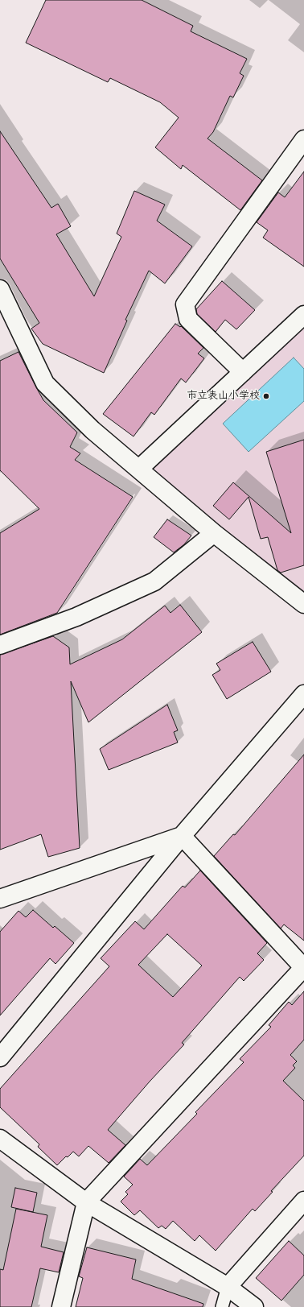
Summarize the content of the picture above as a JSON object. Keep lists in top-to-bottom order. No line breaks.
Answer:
{"places":["市立表山小学校"]}
